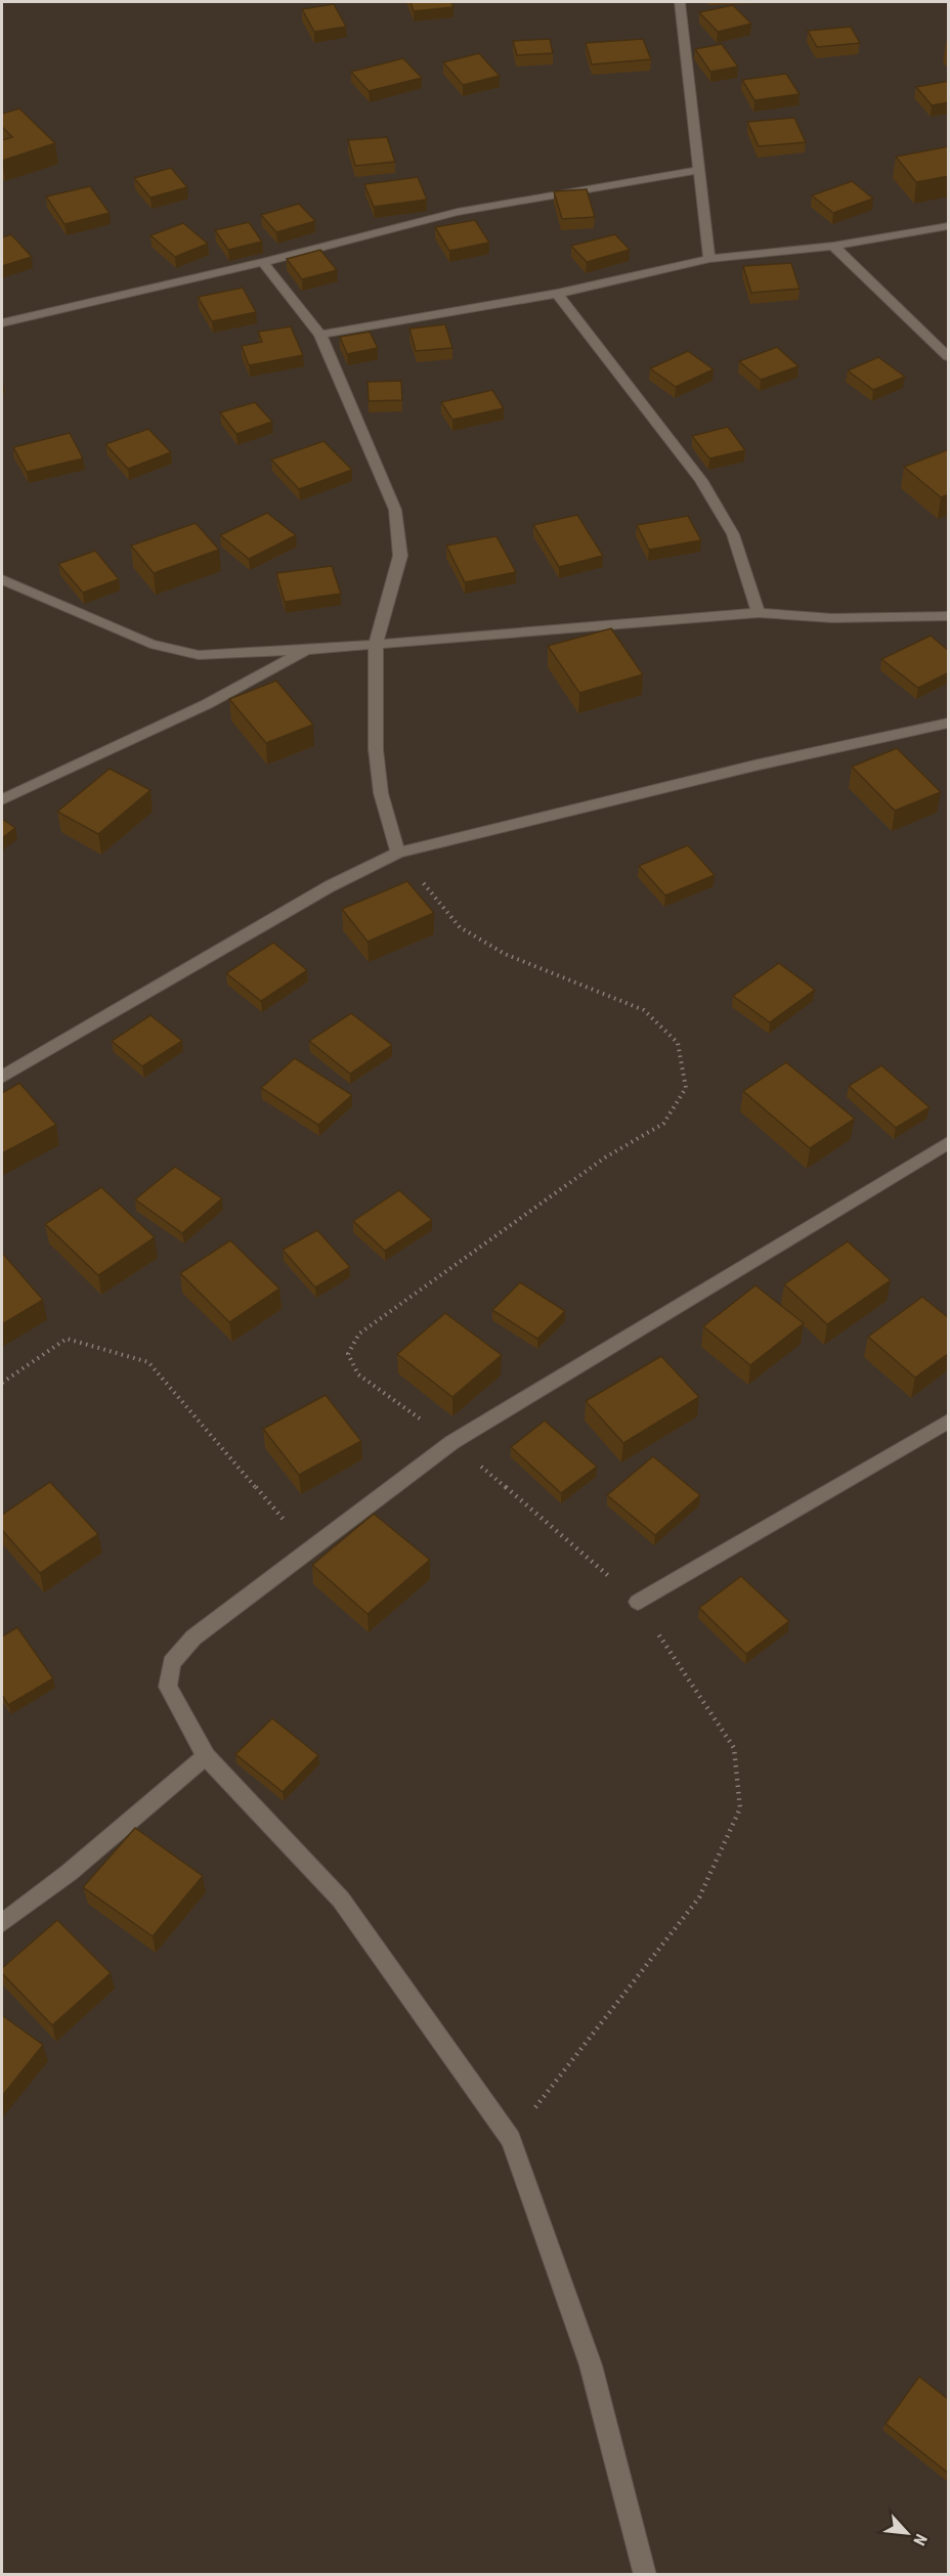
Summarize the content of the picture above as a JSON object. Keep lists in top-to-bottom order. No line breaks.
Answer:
{"north":"bottom right"}
